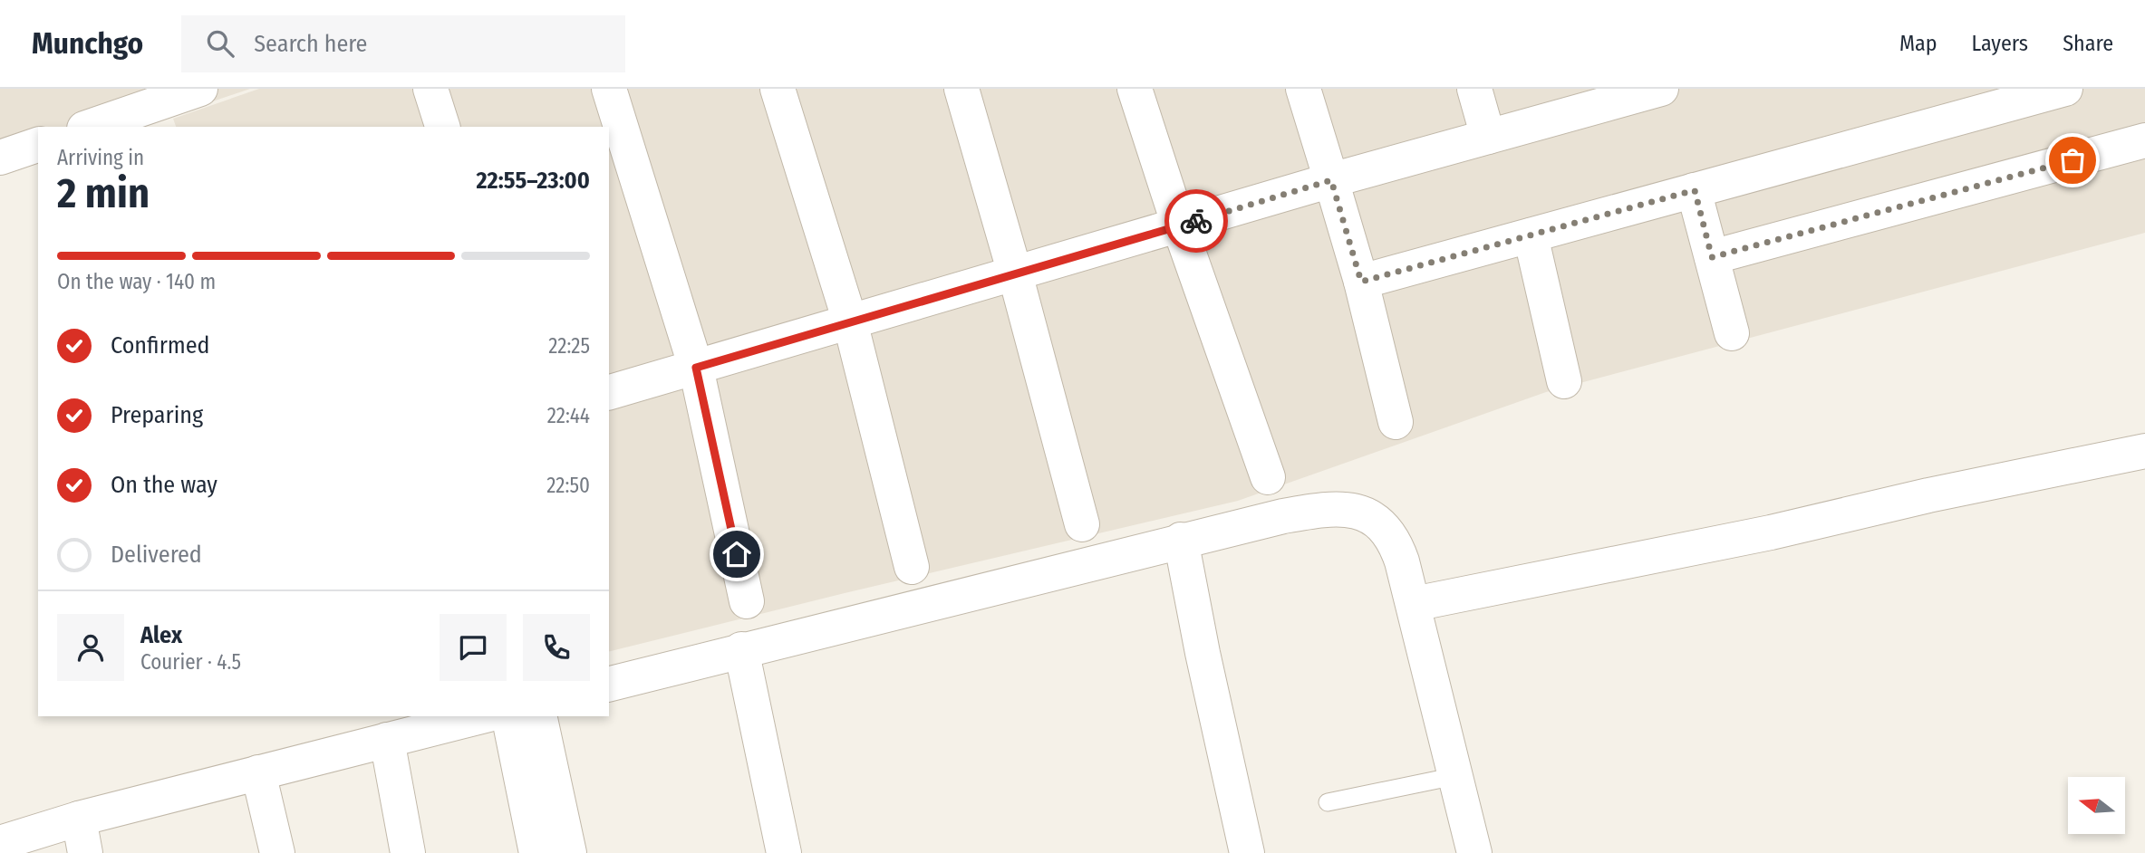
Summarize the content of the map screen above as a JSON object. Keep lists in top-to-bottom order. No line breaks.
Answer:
{"north":"left","page":{"header":"Munchgo","search":"Search here","nav":["Map","Layers","Share"],"heading":["2 min","Arriving in","22:55–23:00"],"panel":["Alex","Courier · 4.5"],"bar":"On the way · 140 m","list":[["Confirmed","22:25"],["Preparing","22:44"],["On the way","22:50"],"Delivered"]}}
